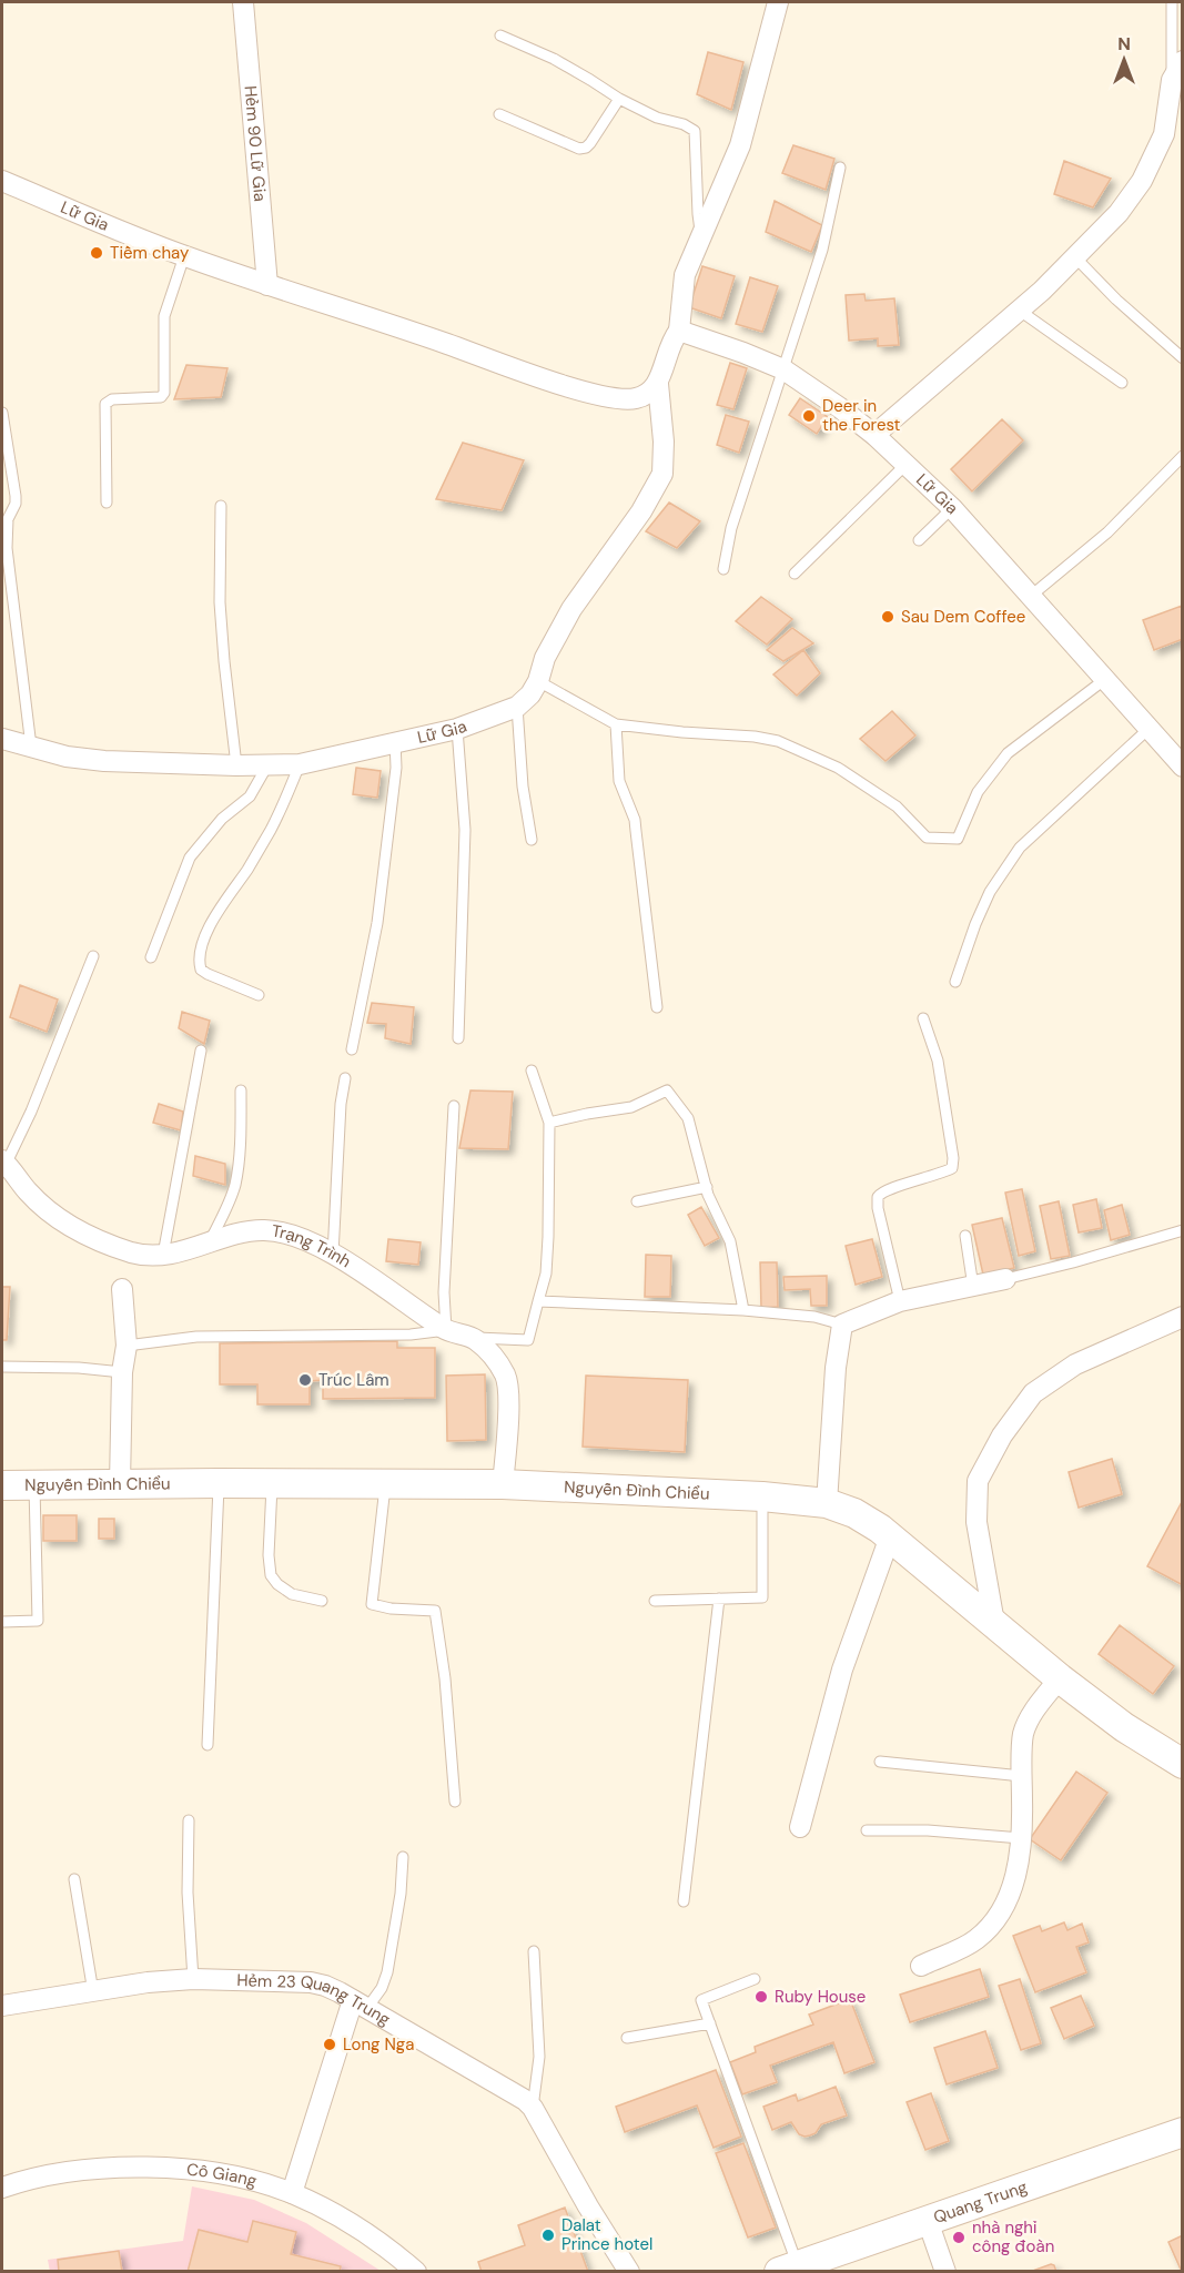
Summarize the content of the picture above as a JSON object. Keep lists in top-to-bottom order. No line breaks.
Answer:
{"streets":{"main road":["Nguyễn Đình Chiểu","Quang Trung"],"street":["Hẻm 90 Lữ Gia","Lữ Gia","Trạng Trình","Hẻm 23 Quang Trung","Cô Giang"]},"crossings":[["Hẻm 90 Lữ Gia","Lữ Gia"],["Trạng Trình","Nguyễn Đình Chiểu"]],"places":["Tiềm chay","Deer in the Forest","Sau Dem Coffee","Trúc Lâm","Ruby House","Long Nga","Dalat Prince hotel","nhà nghỉ công đoàn"],"north":"top"}
